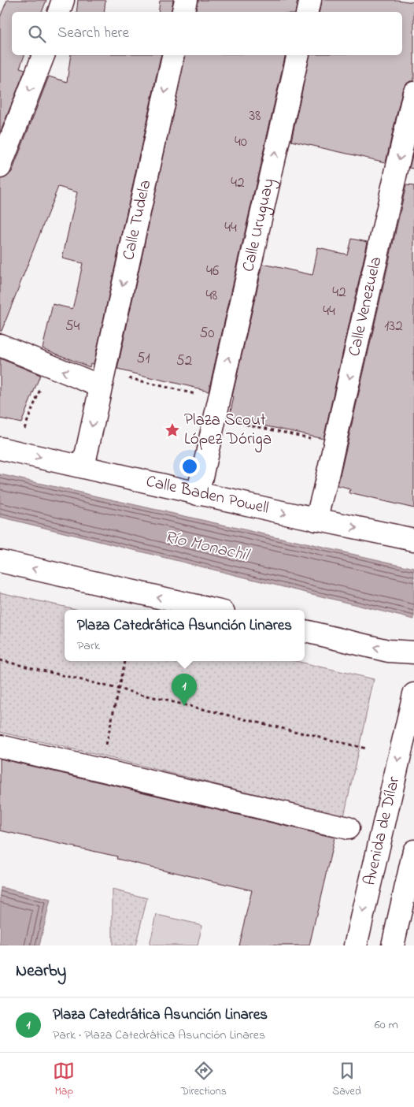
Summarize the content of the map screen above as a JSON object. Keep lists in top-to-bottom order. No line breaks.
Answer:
{"streets":{"street":["Calle Tudela","Calle Uruguay","Calle Venezuela","Calle Baden Powell","Avenida de Dílar"]},"crossings":[["Calle Uruguay","Calle Baden Powell"],["Calle Venezuela","Calle Baden Powell"]],"one_way":["Calle Uruguay","Calle Venezuela"],"water":["Río Monachil"],"places":{"place":["Plaza Scout López Dóriga"]},"house_numbers":["38","40","42","44","46","42","48","44","54","132","50","51","52"],"page":{"search":"Search here","popup":["Plaza Catedrática Asunción Linares","Park"],"pins":"1","heading":"Nearby","list":[{"mark":"1","name":"Plaza Catedrática Asunción Linares","note":"Park · Plaza Catedrática Asunción Linares","value":"60 m"}],"nav":["Map","Directions","Saved"]}}
